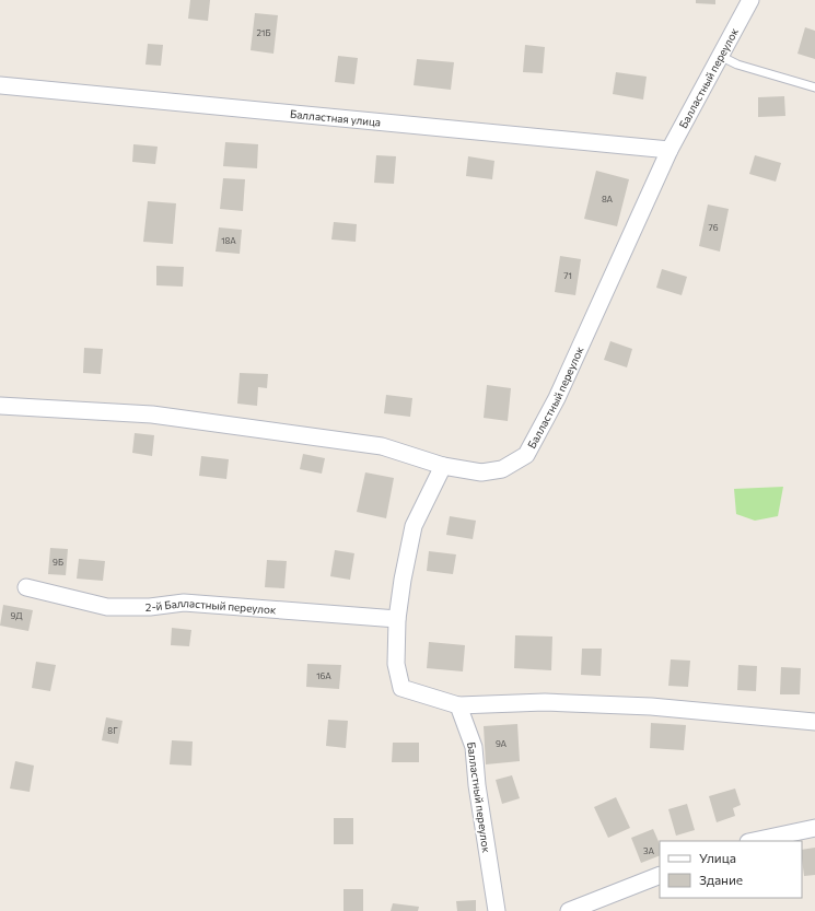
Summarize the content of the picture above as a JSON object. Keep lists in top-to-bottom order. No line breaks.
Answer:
{"streets":{"street":["Балластный переулок","Балластная улица","2-й Балластный переулок"]},"crossings":[["Балластный переулок","Балластная улица"]],"house_numbers":["21Б","8А","76","18А","71","9Б","9Д","16А","8Г","9А","3А"],"legend":["Улица","Здание"]}
